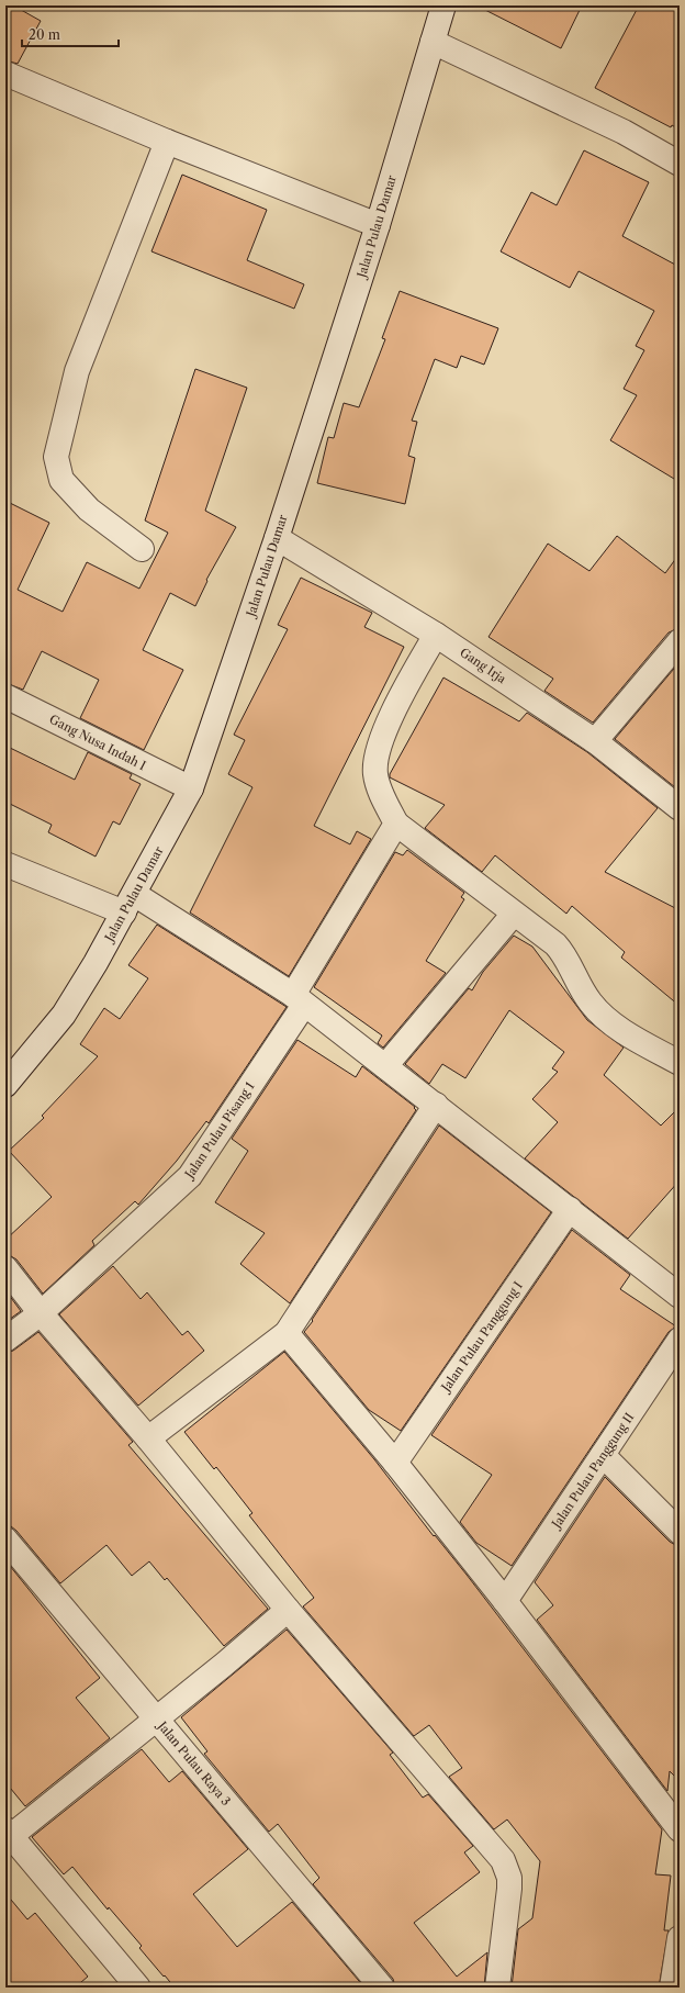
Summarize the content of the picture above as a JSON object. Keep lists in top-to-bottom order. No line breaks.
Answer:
{"streets":{"street":["Jalan Pulau Damar","Gang Irja","Gang Nusa Indah I","Jalan Pulau Pisang 1","Jalan Pulau Panggung I","Jalan Pulau Panggung II","Jalan Pulau Raya 3"]},"crossings":[["Jalan Pulau Damar","Gang Irja"],["Jalan Pulau Damar","Gang Nusa Indah I"]],"scale_bar":"20 m"}
